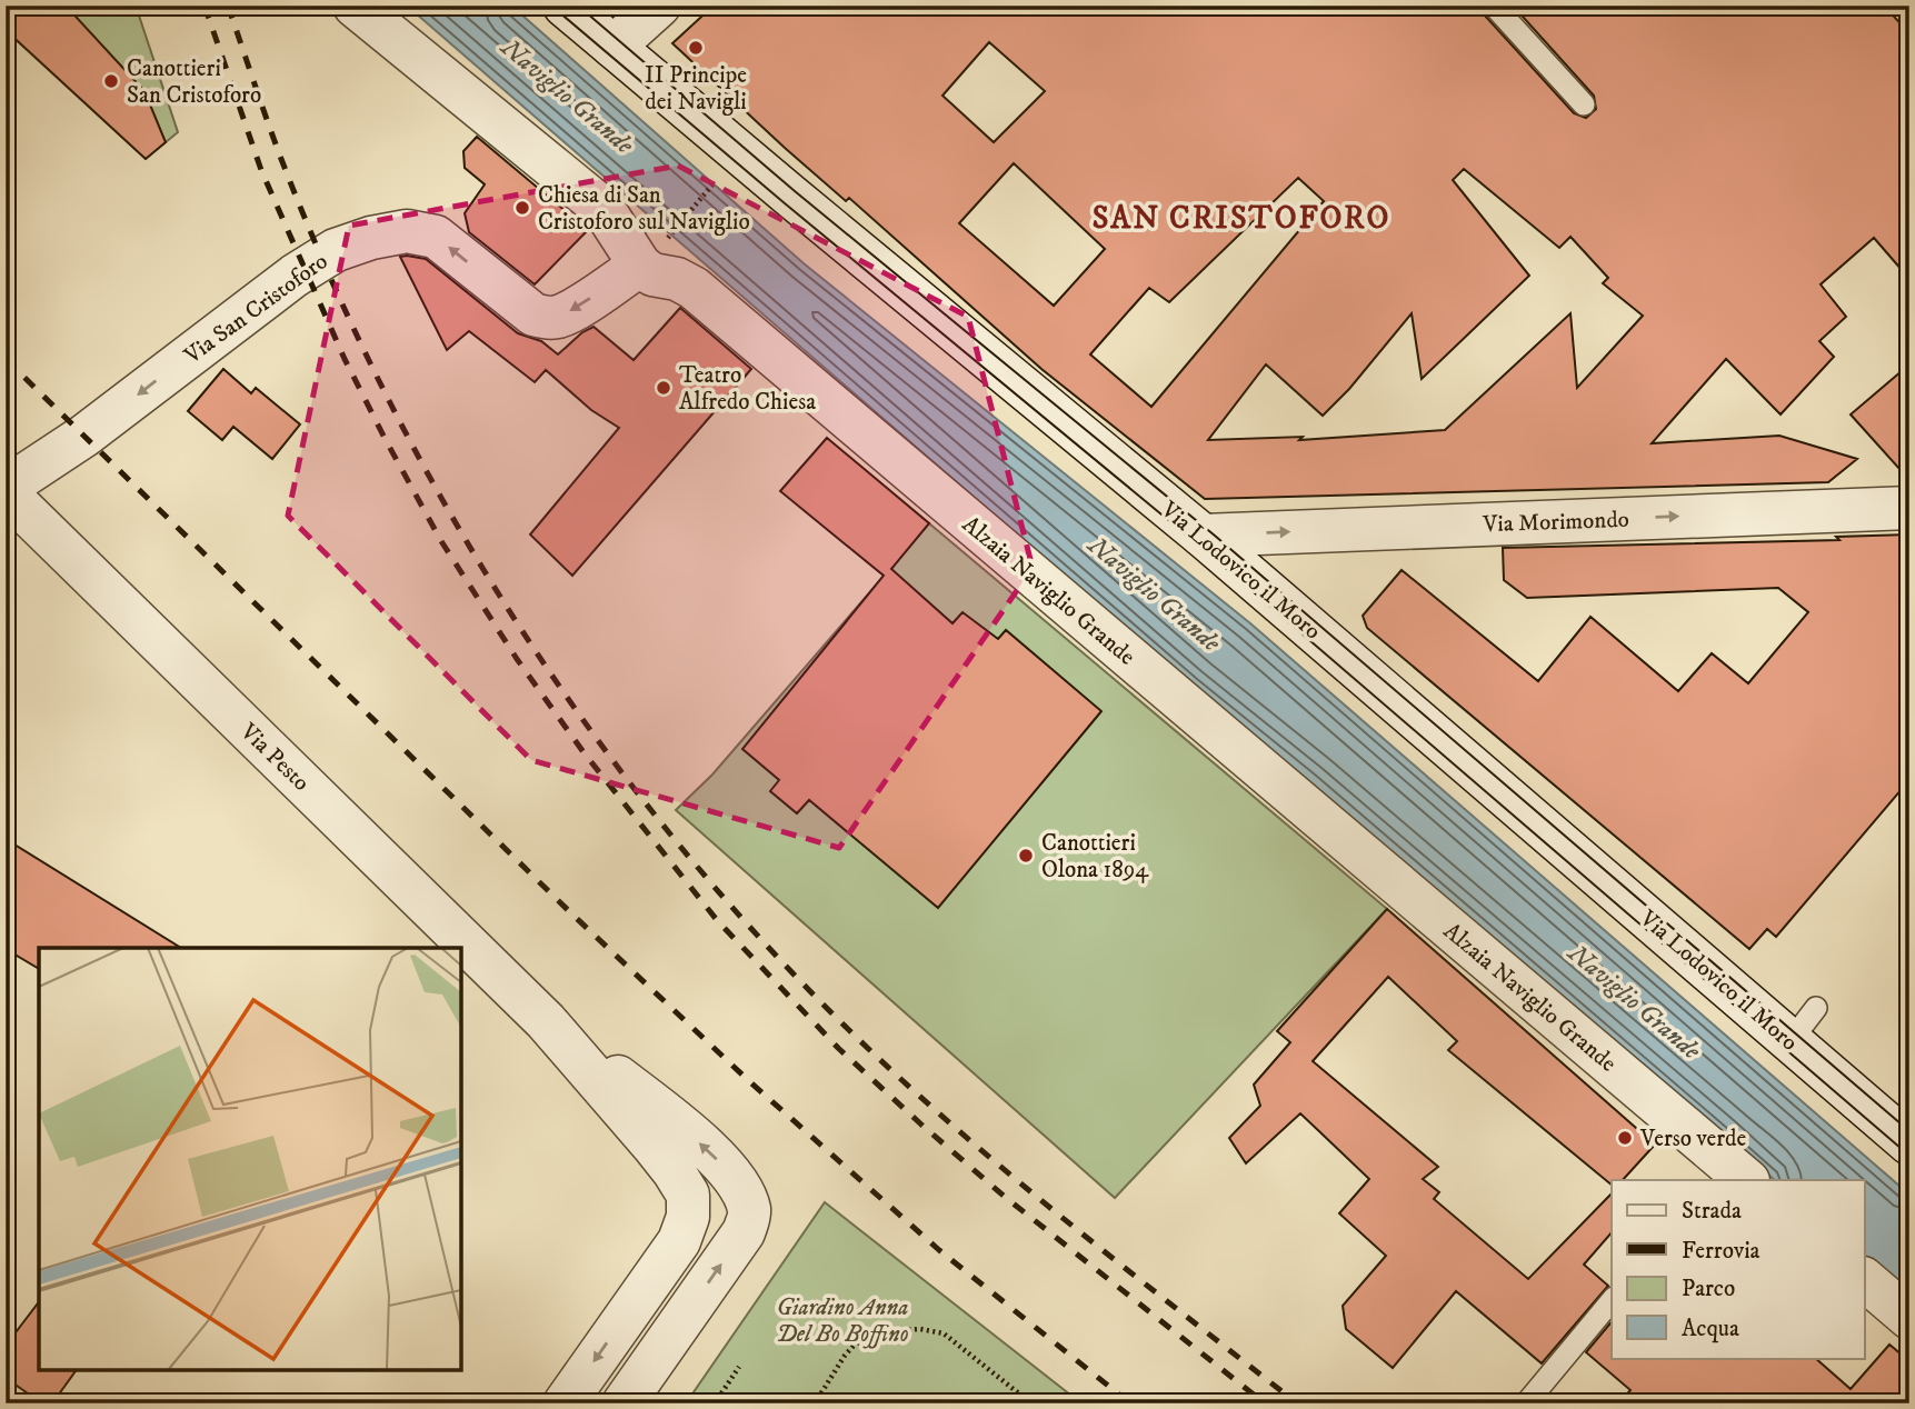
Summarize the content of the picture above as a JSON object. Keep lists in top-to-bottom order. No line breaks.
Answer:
{"streets":{"street":["Via San Cristoforo","Via Morimondo","Via Lodovico il Moro","Alzaia Naviglio Grande","Via Pesto"]},"crossings":[["Via San Cristoforo","Alzaia Naviglio Grande"],["Via San Cristoforo","Via Pesto"],["Via Morimondo","Via Lodovico il Moro"]],"one_way":["Via San Cristoforo","Via Morimondo"],"districts":["SAN CRISTOFORO"],"water":["Naviglio Grande"],"parks":["Giardino Anna Del Bo Boffino"],"places":["II Principe dei Navigli","Canottieri San Cristoforo","Chiesa di San Cristoforo sul Naviglio","Teatro Alfredo Chiesa","Canottieri Olona 1894","Verso verde"],"legend":["Strada","Ferrovia","Parco","Acqua"]}
